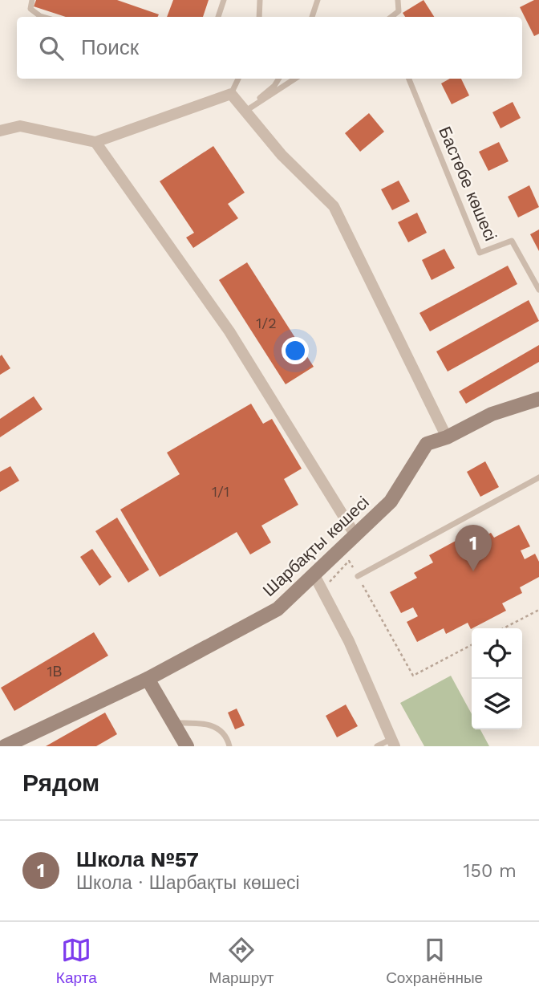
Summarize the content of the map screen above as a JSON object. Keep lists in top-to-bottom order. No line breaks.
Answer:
{"streets":{"street":["Шарбақты көшесі"],"lane":["Бастөбе көшесі"]},"house_numbers":["1/2","1/1","1В"],"page":{"search":"Поиск","pins":"1","heading":"Рядом","list":[{"mark":"1","name":"Школа №57","note":"Школа · Шарбақты көшесі","value":"150 m"}],"nav":["Карта","Маршрут","Сохранённые"]}}
